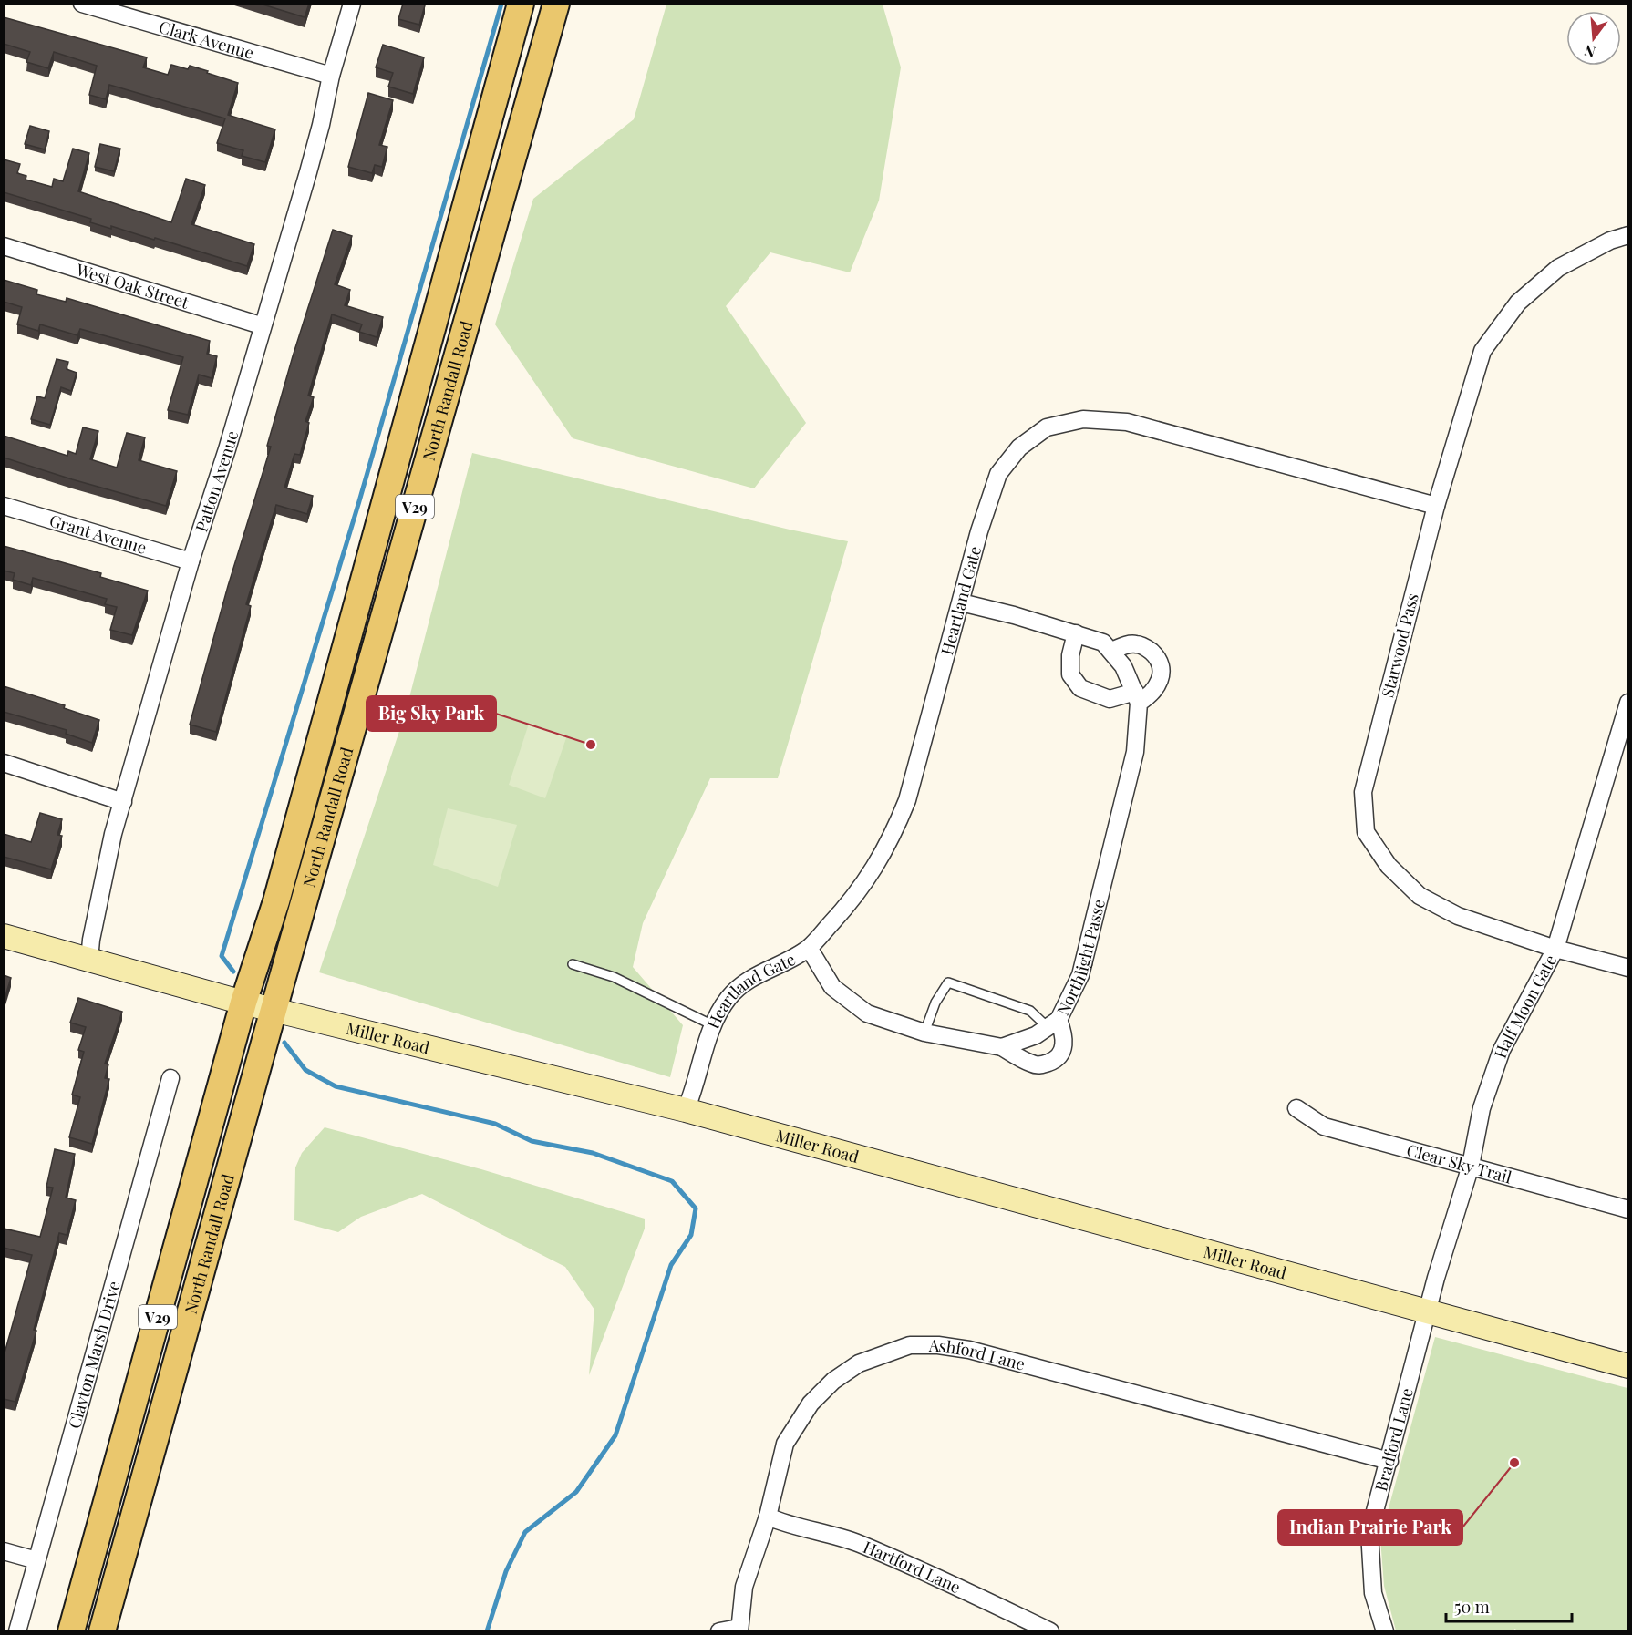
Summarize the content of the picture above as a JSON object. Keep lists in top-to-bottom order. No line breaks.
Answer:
{"streets":{"main road":["North Randall Road","V29"],"street":["Clark Avenue","West Oak Street","Patton Avenue","Grant Avenue","Heartland Gate","Starwood Pass","Northlight Passe","Half Moon Gate","Miller Road","Clear Sky Trail","Clayton Marsh Drive","Ashford Lane","Bradford Lane","Hartford Lane"]},"crossings":[["Clark Avenue","Patton Avenue"],["West Oak Street","Patton Avenue"],["North Randall Road","Miller Road"],["Patton Avenue","Grant Avenue"],["Patton Avenue","Miller Road"],["Heartland Gate","Starwood Pass"],["Heartland Gate","Northlight Passe"],["Heartland Gate","Miller Road"],["Starwood Pass","Half Moon Gate"],["Half Moon Gate","Miller Road"],["Half Moon Gate","Clear Sky Trail"],["Half Moon Gate","Bradford Lane"],["Miller Road","Bradford Lane"],["Ashford Lane","Bradford Lane"],["Ashford Lane","Hartford Lane"]],"places":["Big Sky Park","Indian Prairie Park"],"scale_bar":"50 m","north":"bottom"}
